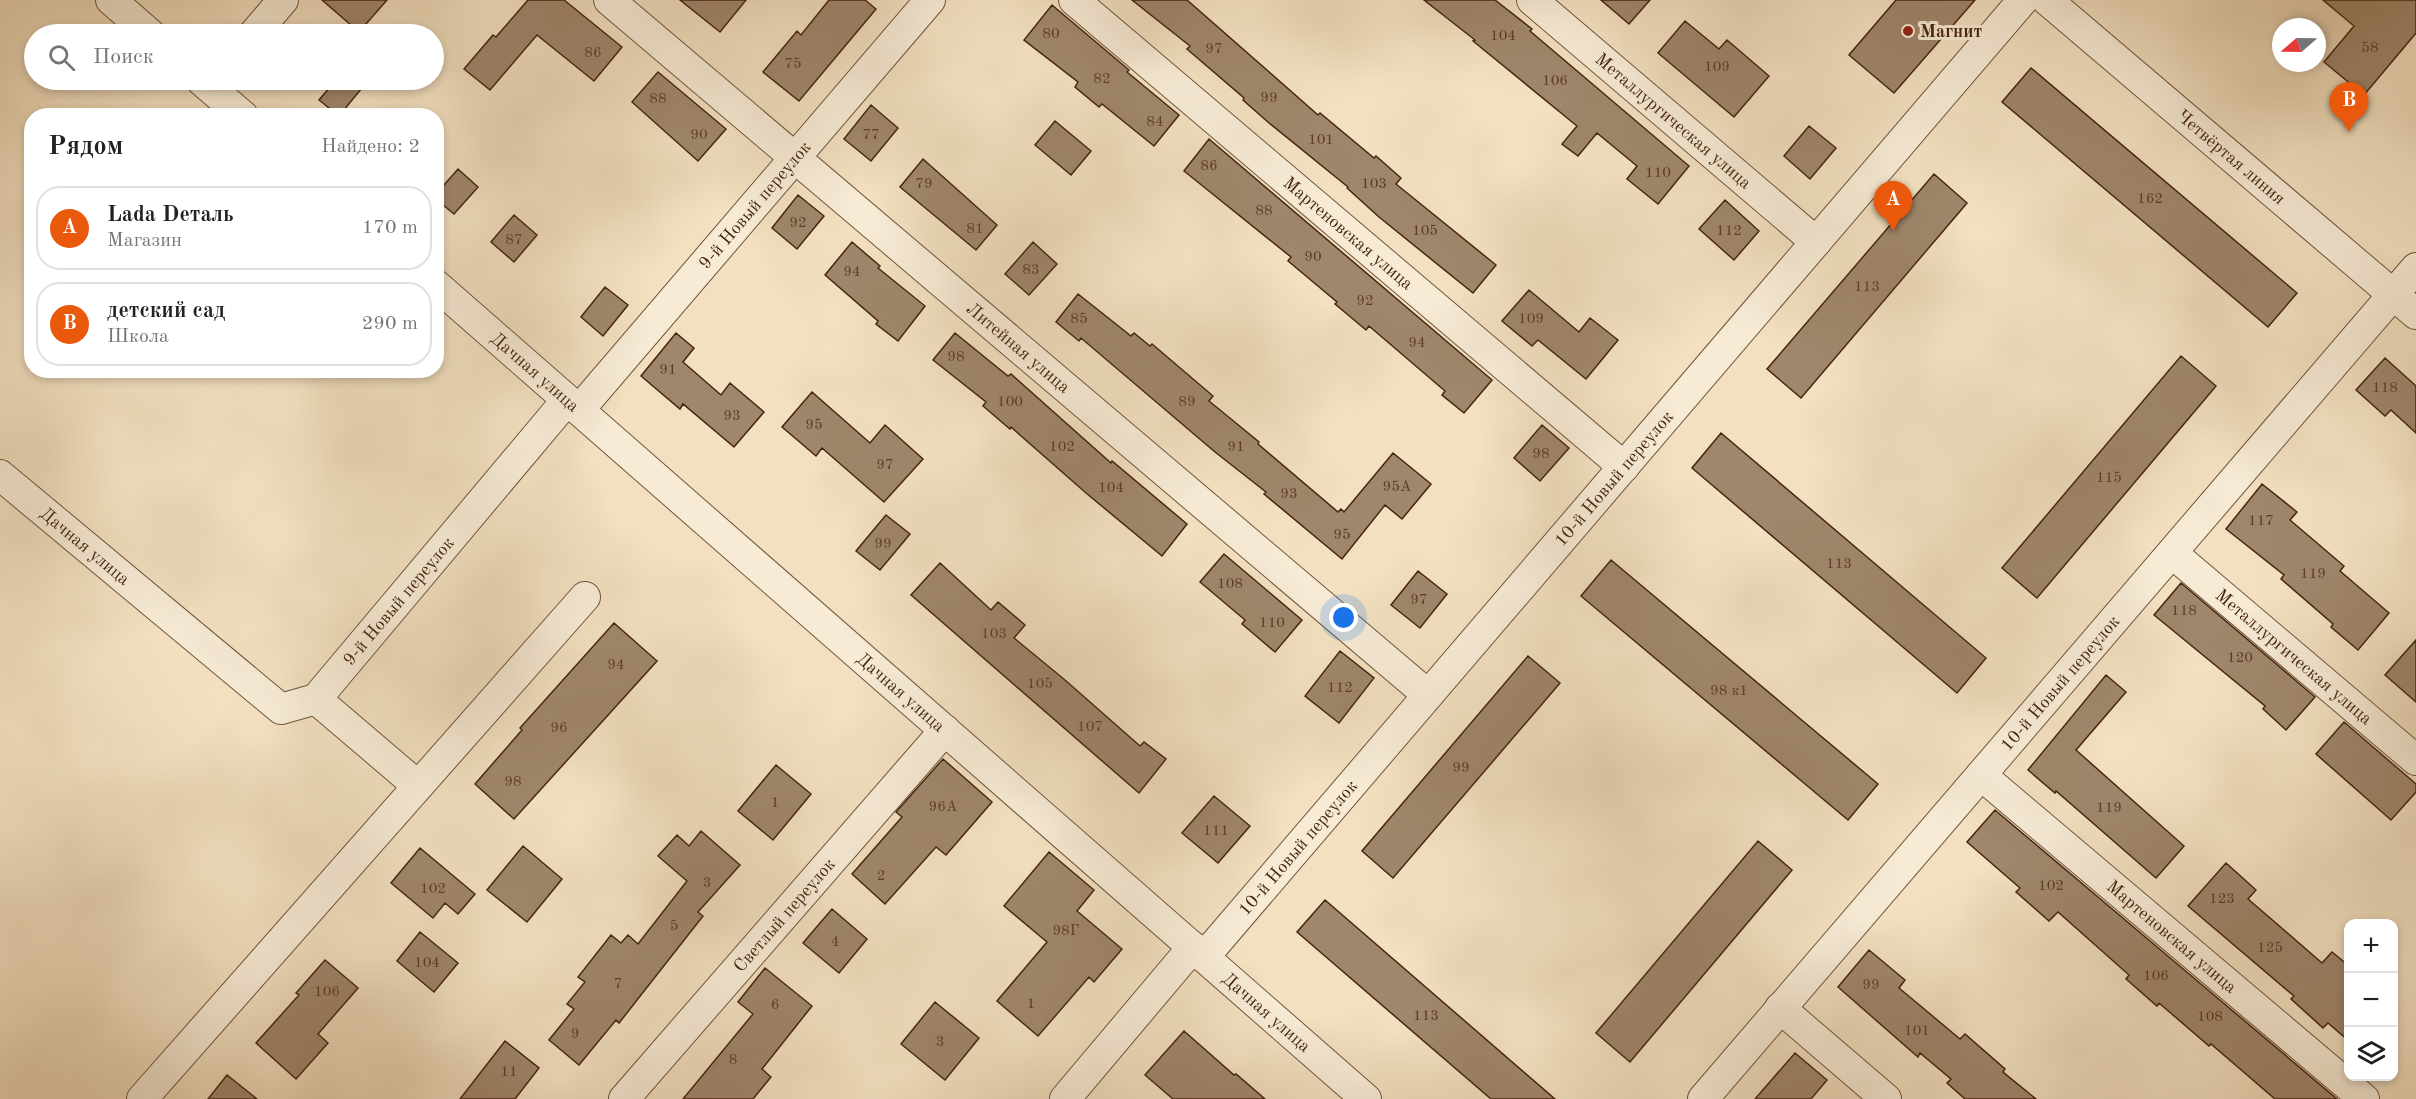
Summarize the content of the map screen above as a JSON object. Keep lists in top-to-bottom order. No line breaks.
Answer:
{"streets":{"street":["Металлургическая улица","Четвёртая линия","9-й Новый переулок","Мартеновская улица","Литейная улица","Дачная улица","10-й Новый переулок","Светлый переулок"]},"crossings":[["Металлургическая улица","10-й Новый переулок"],["Четвёртая линия","10-й Новый переулок"],["9-й Новый переулок","Литейная улица"],["9-й Новый переулок","Дачная улица"],["Мартеновская улица","10-й Новый переулок"],["Литейная улица","10-й Новый переулок"],["Дачная улица","10-й Новый переулок"],["Дачная улица","Светлый переулок"]],"places":["Магнит"],"house_numbers":["80","104","58","97","86","75","109","82","106","99","88","84","90","77","101","86","110","79","103","162","88","92","81","105","112","87","90","83","94","113","92","85","109","94","98","91","118","100","89","93","95","102","91","98","97","115","95А","104","93","117","95","99","113","119","108","97","118","110","103","120","94","105","112","98 к1","107","96","99","98","1","96А","119","111","2","3","102","102","123","5","98Г","4","125","104","106","7","99","106","1","6","113","108","101","9","3","8","11"],"north":"left","page":{"search":"Поиск","pins":["B","A"],"heading":["Рядом","Найдено: 2"],"list":[{"mark":"A","name":"Lada Dеталь","note":"Магазин","value":"170 m"},{"mark":"B","name":"детский сад","note":"Школа","value":"290 m"}],"map_buttons":["+","−"]}}
